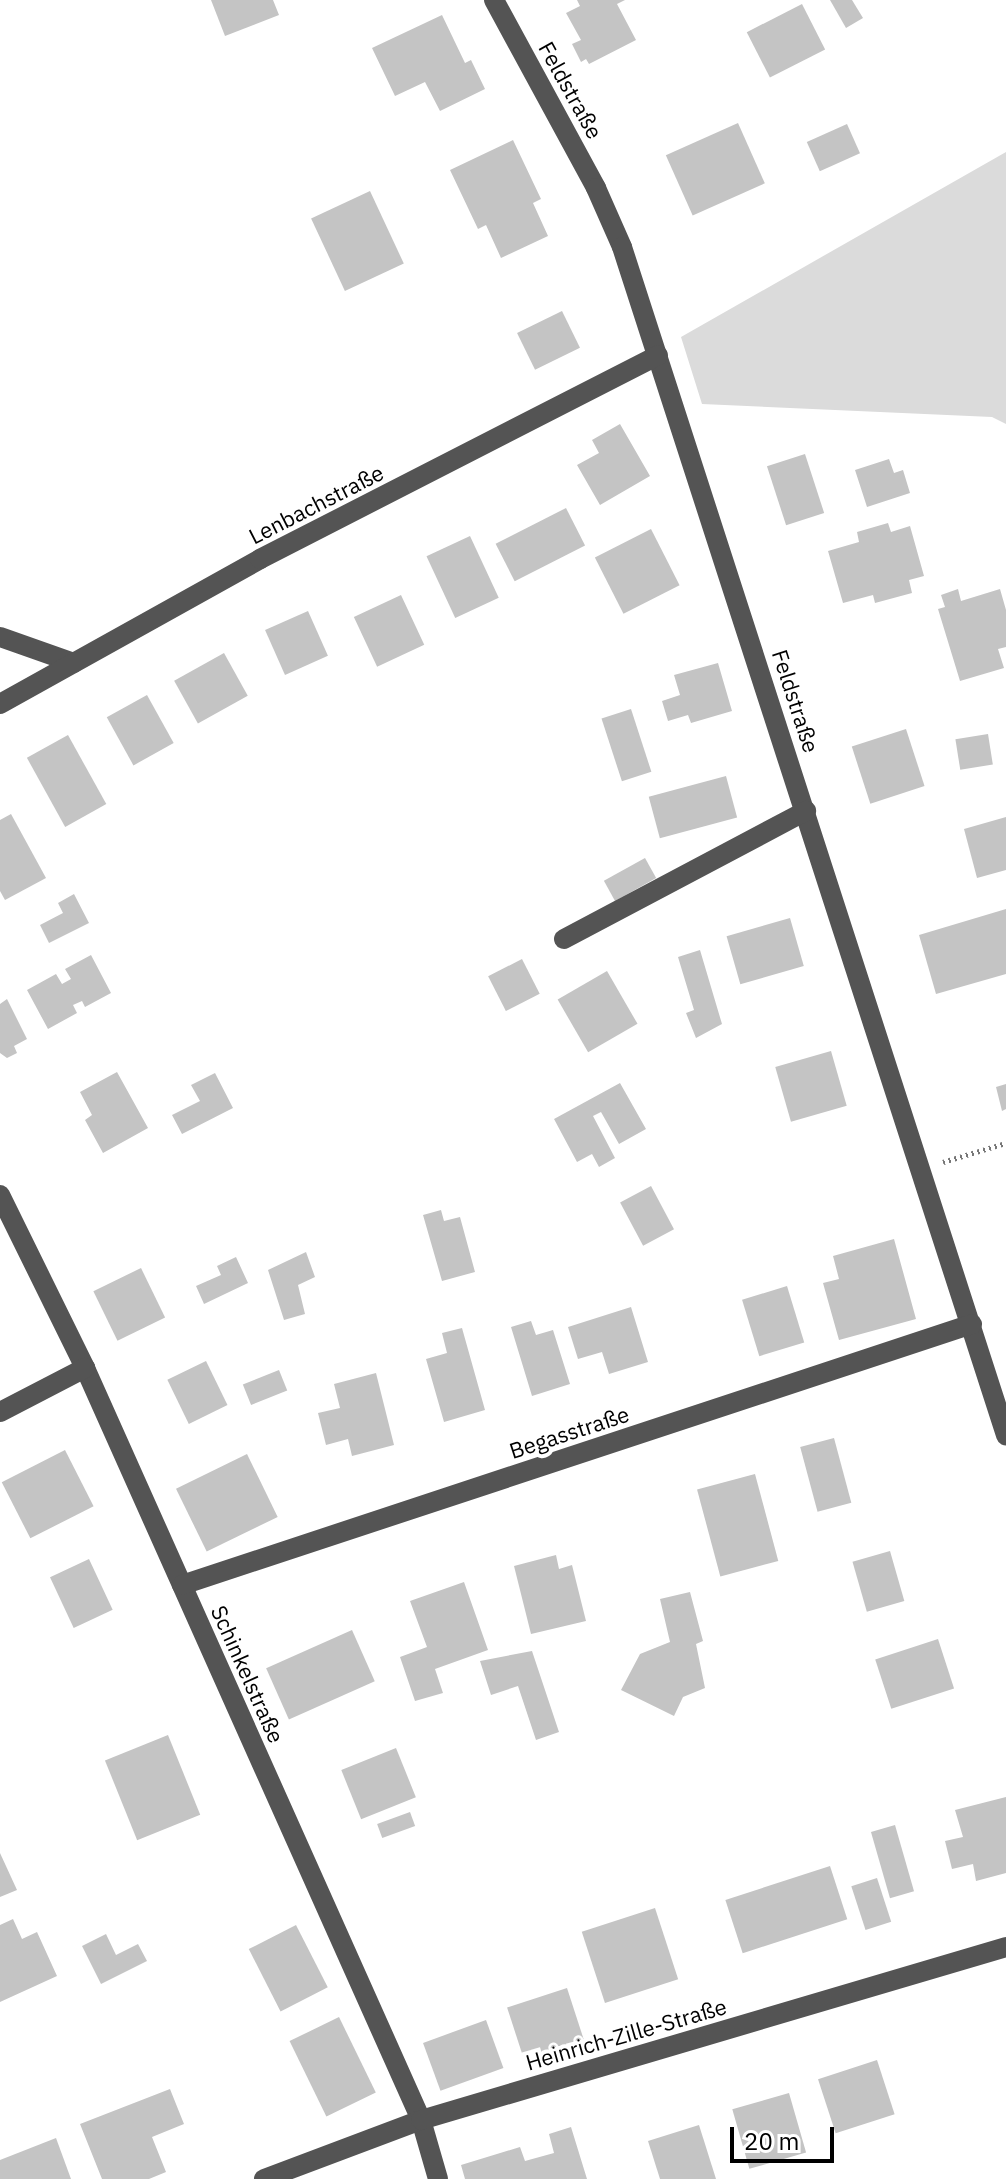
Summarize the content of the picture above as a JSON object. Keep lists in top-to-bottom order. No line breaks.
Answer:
{"streets":{"street":["Feldstraße","Lenbachstraße","Begasstraße","Schinkelstraße","Heinrich-Zille-Straße"]},"crossings":[["Feldstraße","Lenbachstraße"],["Feldstraße","Begasstraße"],["Begasstraße","Schinkelstraße"],["Schinkelstraße","Heinrich-Zille-Straße"]],"scale_bar":"20 m"}
